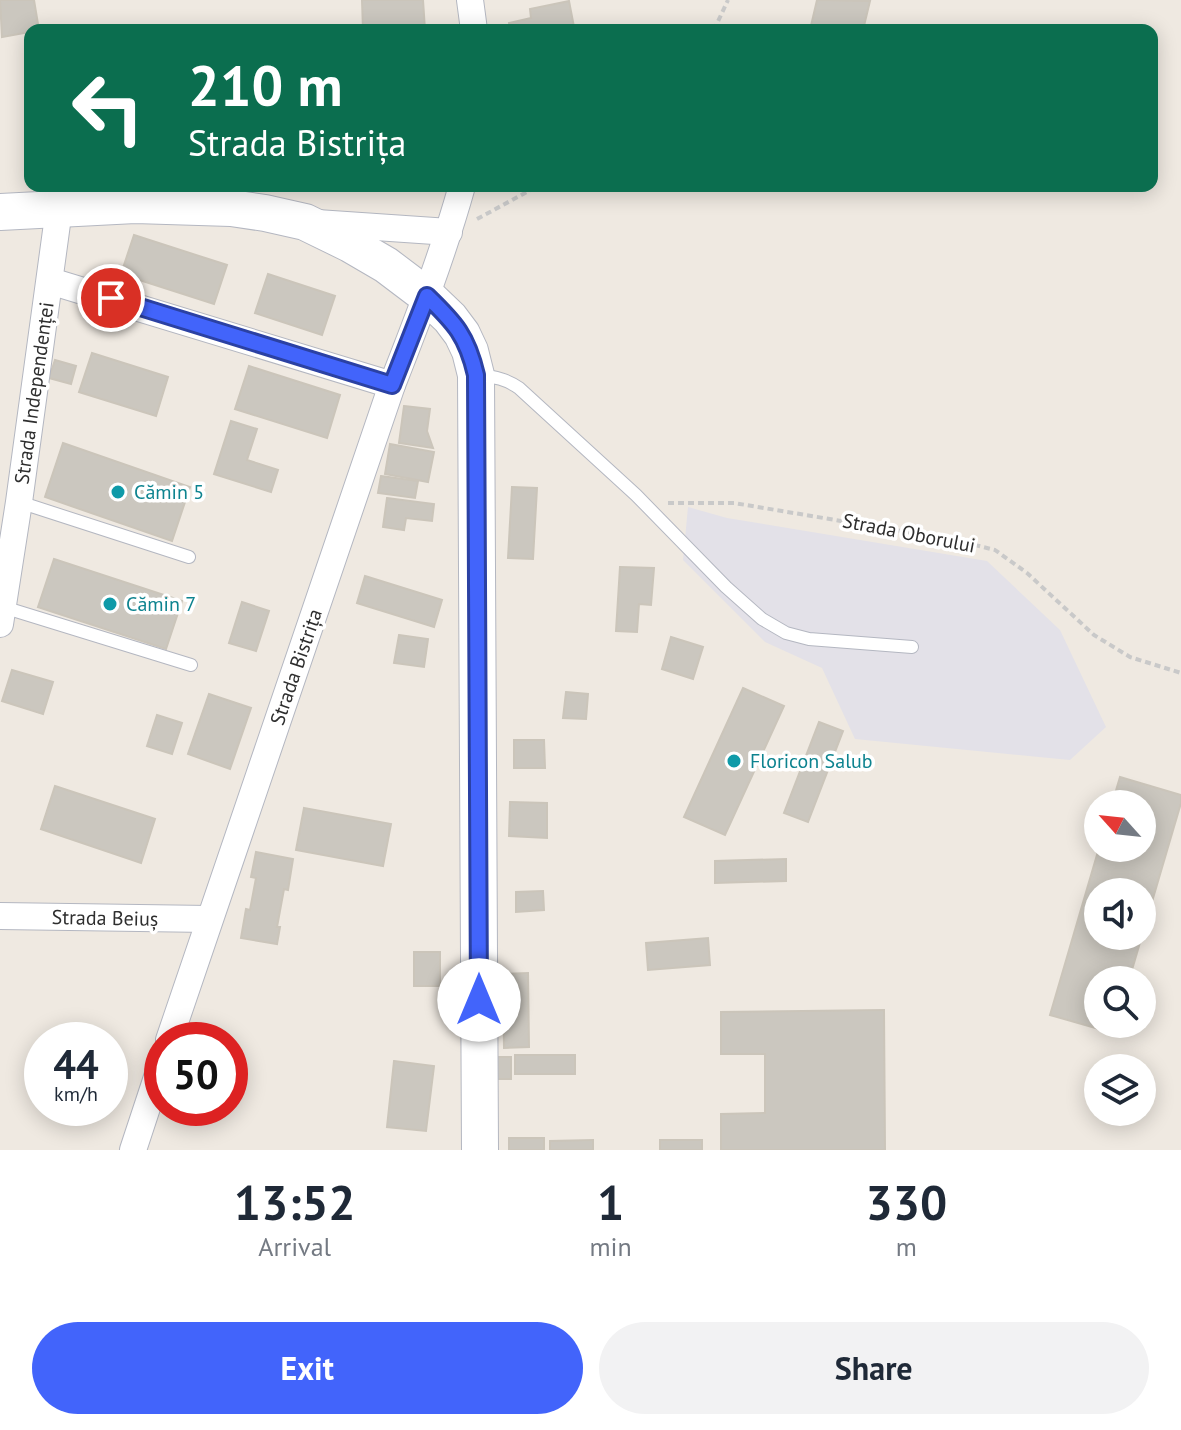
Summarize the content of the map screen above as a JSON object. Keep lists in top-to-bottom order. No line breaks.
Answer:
{"streets":{"street":["Strada Independenței","Strada Bistrița","Strada Beiuș"],"path":["Strada Oborului"]},"crossings":[["Strada Bistrița","Strada Beiuș"]],"places":["Cămin 5","Cămin 7","Floricon Salub"],"north":"top left","page":{"turn":["210 m","Strada Bistrița"],"speed":"44 km/h","limit":"50","eta":["13:52","Arrival","1","min","330","m"],"buttons":["Exit","Share"]}}
